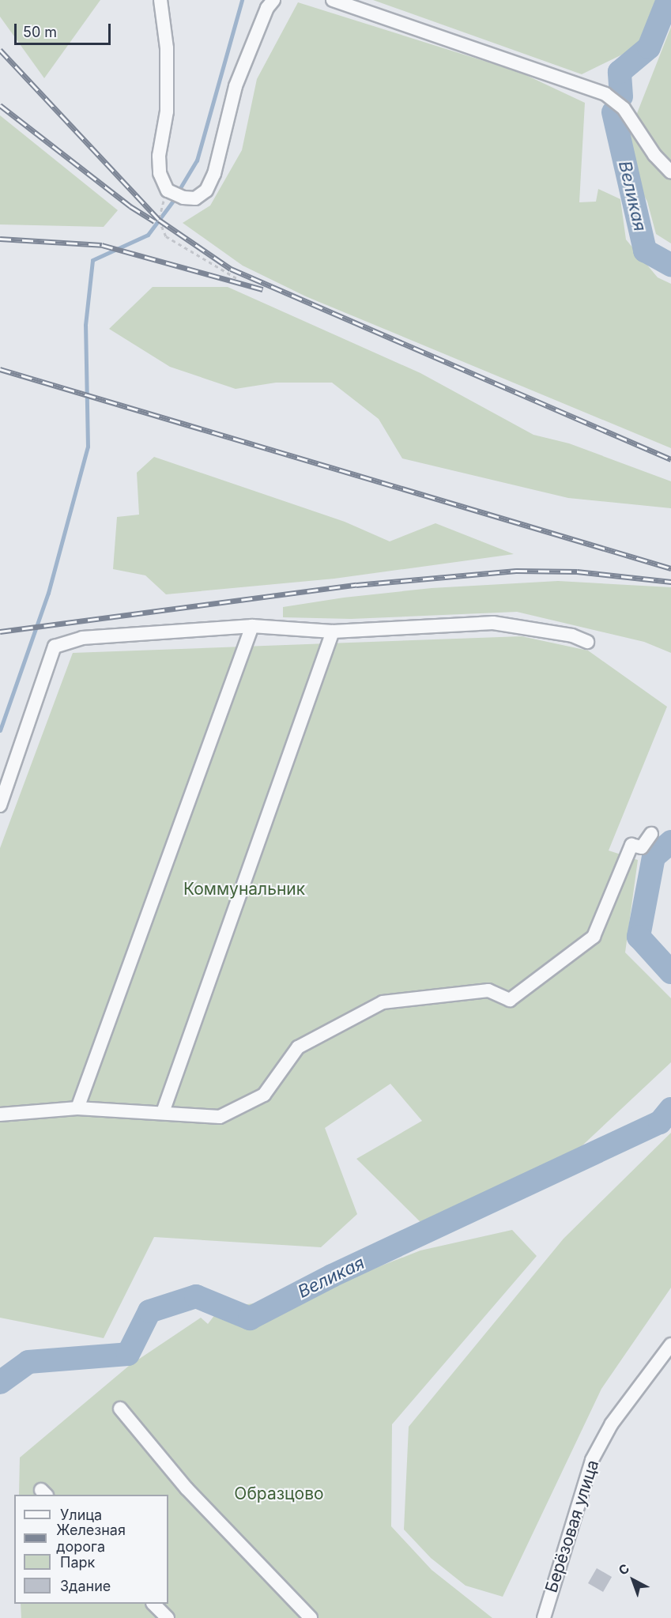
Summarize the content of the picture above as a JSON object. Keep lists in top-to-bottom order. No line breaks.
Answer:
{"streets":{"street":["Берёзовая улица"]},"water":["Великая"],"parks":["Коммунальник","Образцово"],"legend":["Улица","Железная дорога","Парк","Здание"],"scale_bar":"50 m","north":"top left"}
